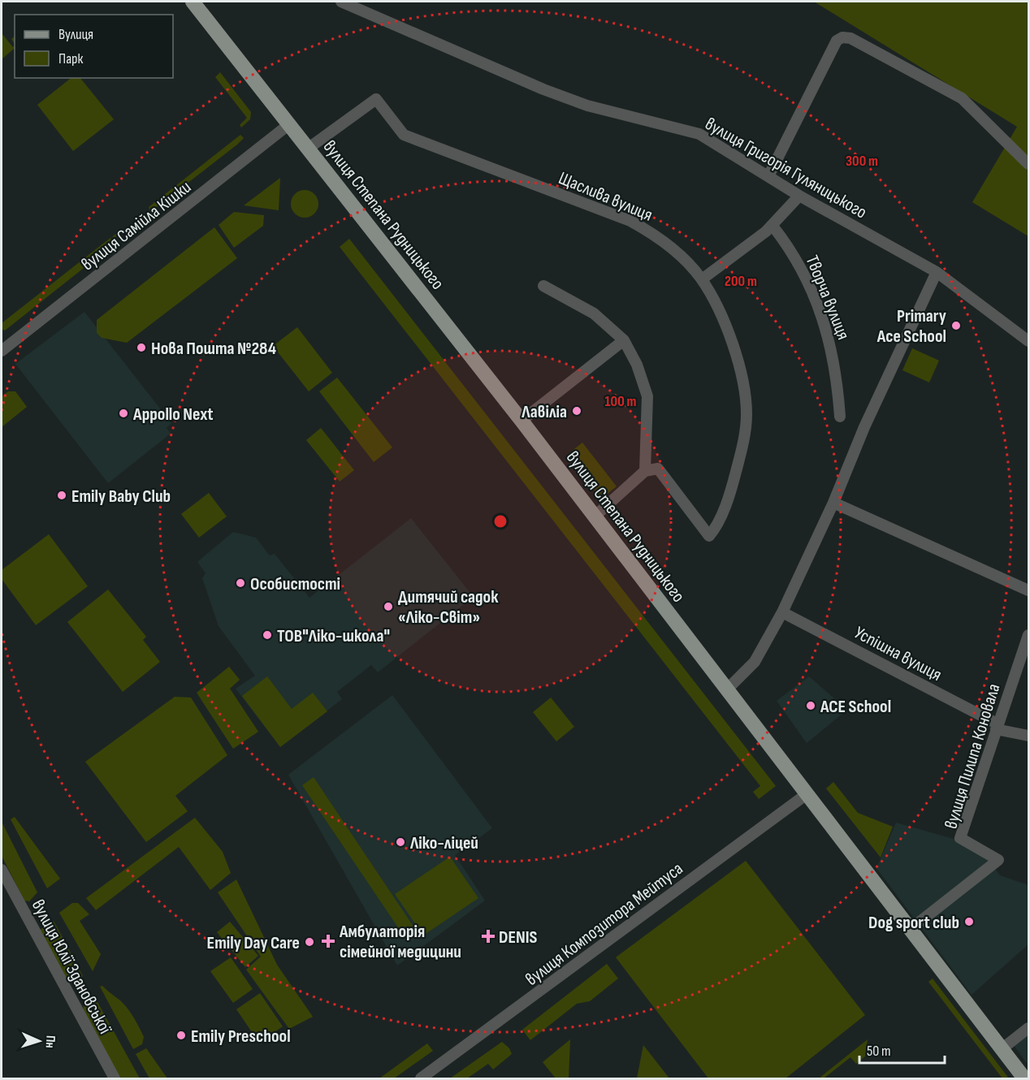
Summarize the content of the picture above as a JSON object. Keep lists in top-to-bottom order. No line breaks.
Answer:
{"streets":{"main road":["вулиця Степана Рудницького"],"street":["вулиця Григорія Гуляницького","Щаслива вулиця","вулиця Самійла Кішки","Творча вулиця","Успішна вулиця","вулиця Пилипа Коновала","вулиця Композитора Мейтуса","вулиця Юлії Здановської"]},"crossings":[["Щаслива вулиця","вулиця Степана Рудницького"],["вулиця Степана Рудницького","вулиця Самійла Кішки"],["вулиця Степана Рудницького","вулиця Пилипа Коновала"],["вулиця Степана Рудницького","вулиця Композитора Мейтуса"],["Успішна вулиця","вулиця Пилипа Коновала"]],"places":{"other":["Primary Ace School","Нова Пошта №284","Лавіліа","Appollo Next","Emily Baby Club","Особистості","Дитячий садок «Ліко-Світ»","ТОВ\"Ліко-школа\"","ACE School","Ліко-ліцей","Dog sport club","Emily Day Care","Emily Preschool"],"health":["DENIS","Амбулаторія сімейної медицини"]},"legend":["Вулиця","Парк"],"scale_bar":"50 m","north":"right","rings":["300 m","200 m","100 m"]}
